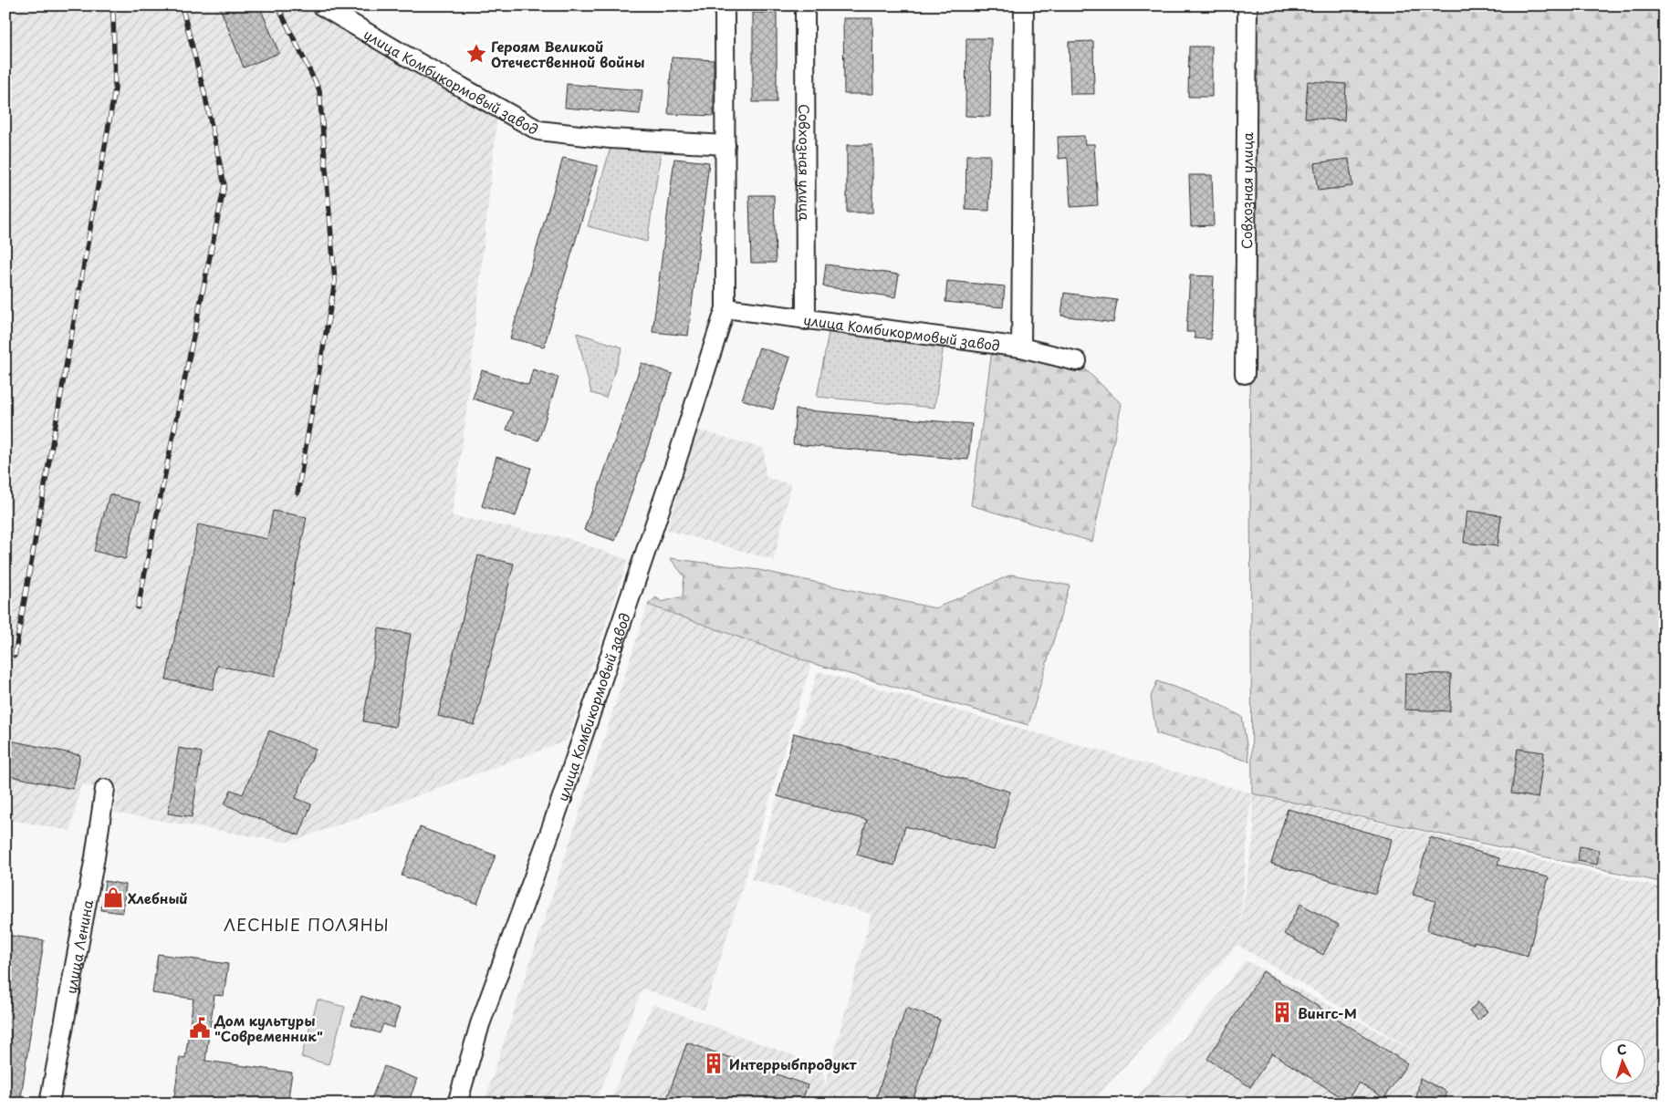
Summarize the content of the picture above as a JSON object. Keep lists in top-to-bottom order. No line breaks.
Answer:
{"streets":{"street":["улица Комбикормовый завод","Совхозная улица","улица Ленина"]},"crossings":[["улица Комбикормовый завод","Совхозная улица"]],"districts":["ЛЕСНЫЕ ПОЛЯНЫ"],"places":{"place":["Героям Великой Отечественной войны"],"shop":["Хлебный"],"building":["Вингс-М","Интеррыбпродукт"],"public building":["Дом культуры \"Современник\""]},"north":"top"}
